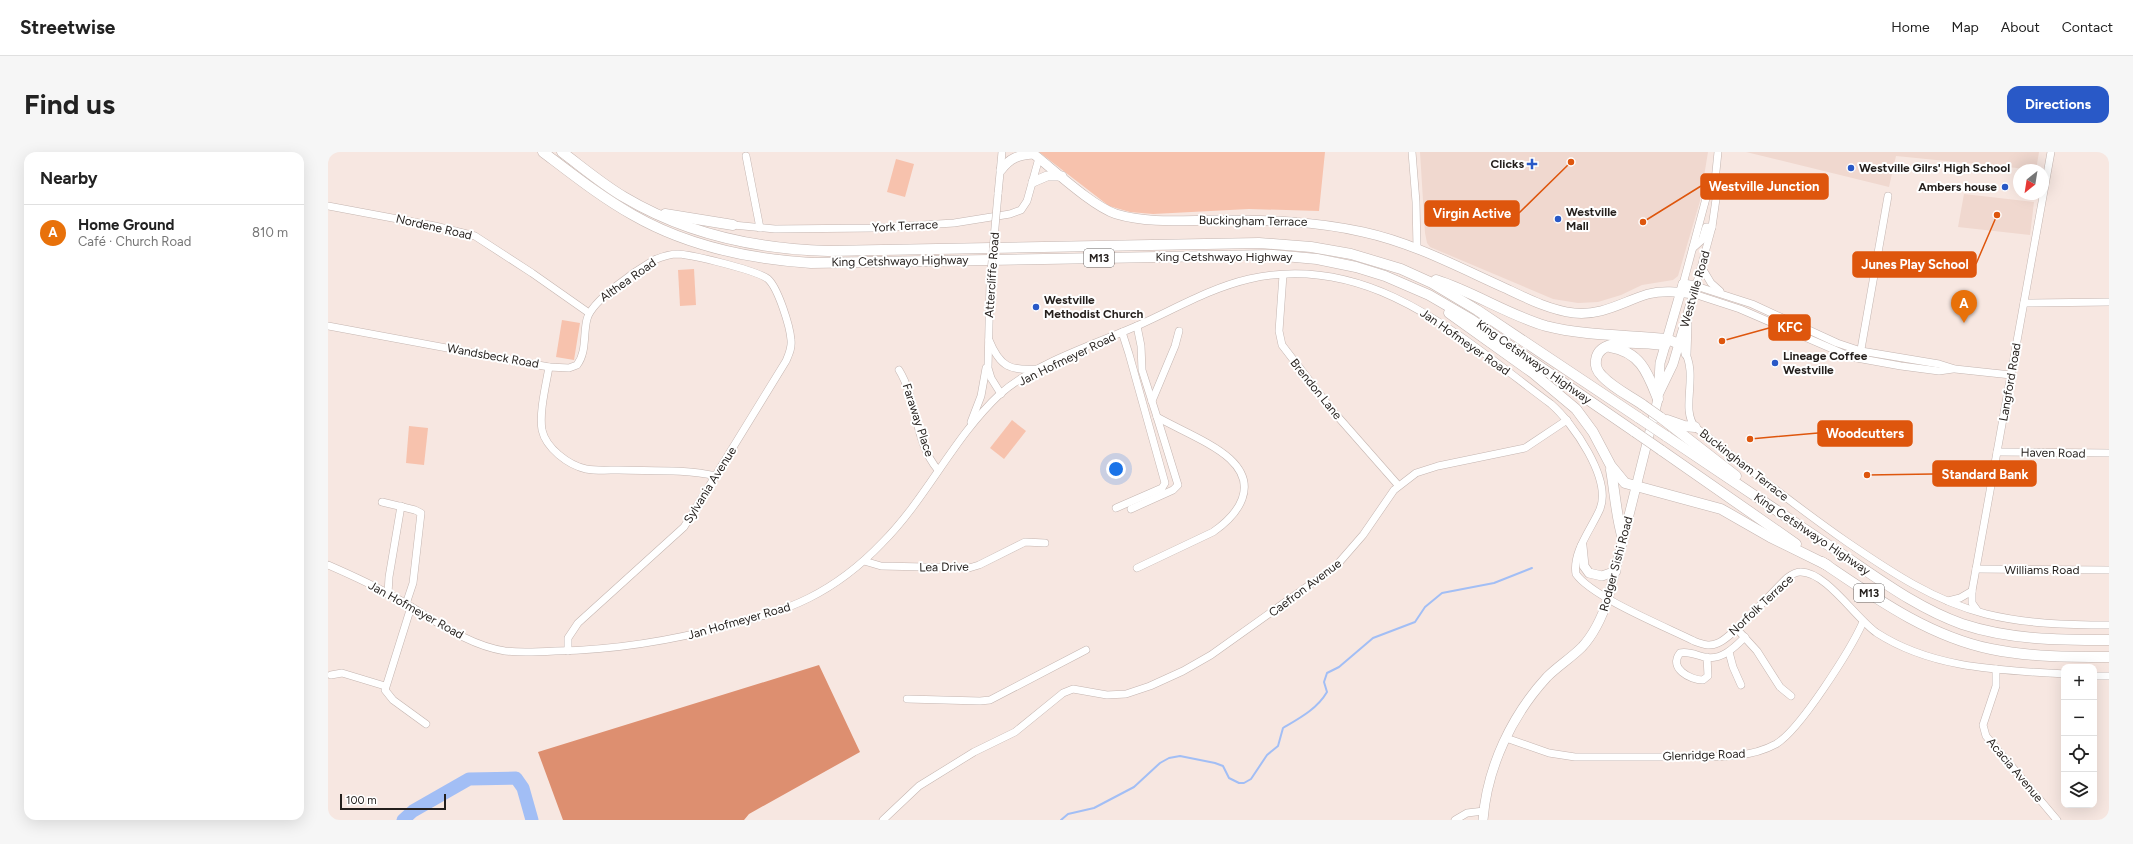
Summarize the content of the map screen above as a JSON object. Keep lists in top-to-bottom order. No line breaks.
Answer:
{"streets":{"highway":["King Cetshwayo Highway","M13"],"main road":["Buckingham Terrace","Westville Road","Rodger Sishi Road"],"street":["York Terrace","Nordene Road","Attercliffe Road","Althea Road","Jan Hofmeyer Road","Wandsbeck Road","Langford Road","Brendon Lane","Faraway Place","Haven Road","Sylvania Avenue","Lea Drive","Williams Road","Caefron Avenue","Norfolk Terrace","Glenridge Road","Acacia Avenue"]},"crossings":[["Buckingham Terrace","York Terrace"],["Buckingham Terrace","Westville Road"],["Buckingham Terrace","Langford Road"],["Nordene Road","Althea Road"],["Attercliffe Road","Jan Hofmeyer Road"],["Althea Road","Sylvania Avenue"],["Westville Road","Rodger Sishi Road"],["Jan Hofmeyer Road","Brendon Lane"],["Jan Hofmeyer Road","Faraway Place"],["Jan Hofmeyer Road","Sylvania Avenue"],["Jan Hofmeyer Road","Rodger Sishi Road"],["Jan Hofmeyer Road","Lea Drive"],["Jan Hofmeyer Road","Caefron Avenue"],["Jan Hofmeyer Road","Norfolk Terrace"],["Wandsbeck Road","Sylvania Avenue"],["Langford Road","Haven Road"],["Langford Road","Williams Road"],["Brendon Lane","Caefron Avenue"],["Rodger Sishi Road","Norfolk Terrace"],["Rodger Sishi Road","Glenridge Road"],["Norfolk Terrace","Glenridge Road"],["Norfolk Terrace","Acacia Avenue"]],"places":{"other":["Virgin Active","Westville Gilrs' High School","Ambers house","Junes Play School","Westville Mall","Westville Junction","Westville Methodist Church","KFC","Lineage Coffee Westville","Woodcutters","Standard Bank"],"health":["Clicks"]},"scale_bar":"100 m","north":"bottom left","page":{"header":"Streetwise","nav":["Home","Map","About","Contact"],"buttons":"Directions","title":"Find us","heading":"Nearby","list":[{"mark":"A","name":"Home Ground","note":"Café · Church Road","value":"810 m"}],"pins":"A","map_buttons":["+","−"],"scale":"100 m"}}
